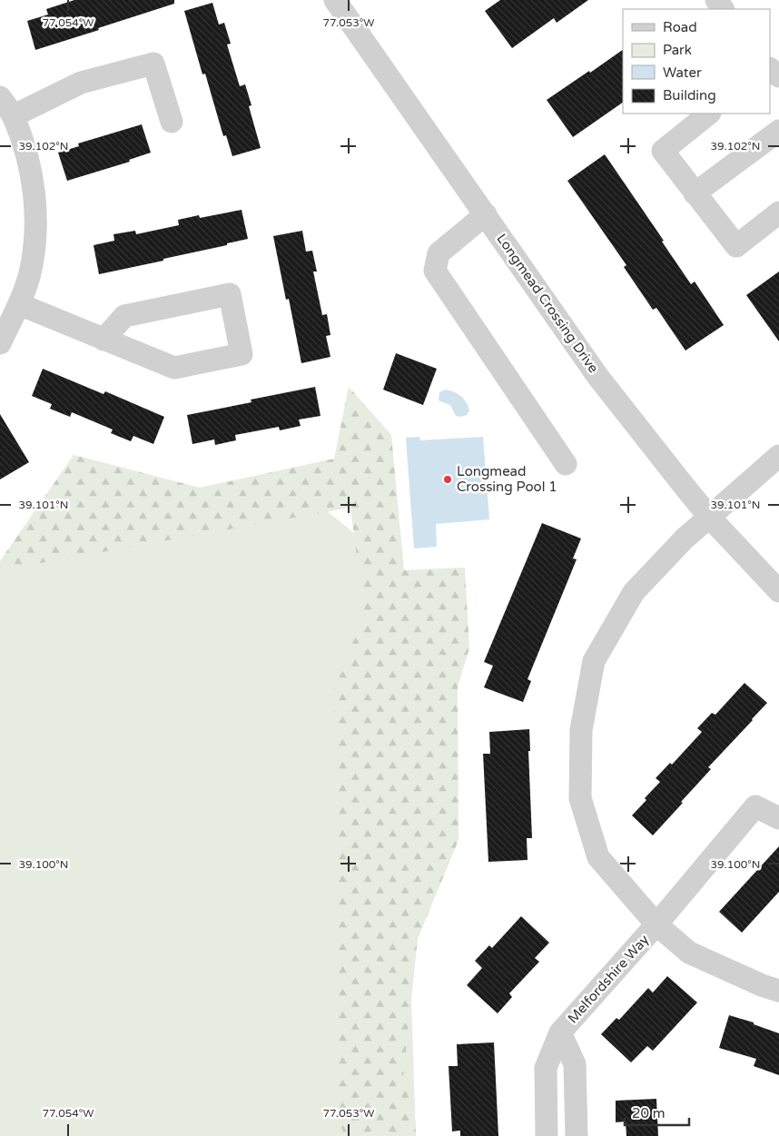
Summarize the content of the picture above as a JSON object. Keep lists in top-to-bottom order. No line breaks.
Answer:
{"streets":{"street":["Longmead Crossing Drive","Melfordshire Way"]},"places":["Longmead Crossing Pool 1"],"legend":["Road","Park","Water","Building"],"scale_bar":"20 m","coordinates":["77.054°W","77.053°W","39.102°N","39.101°N","39.100°N"]}
